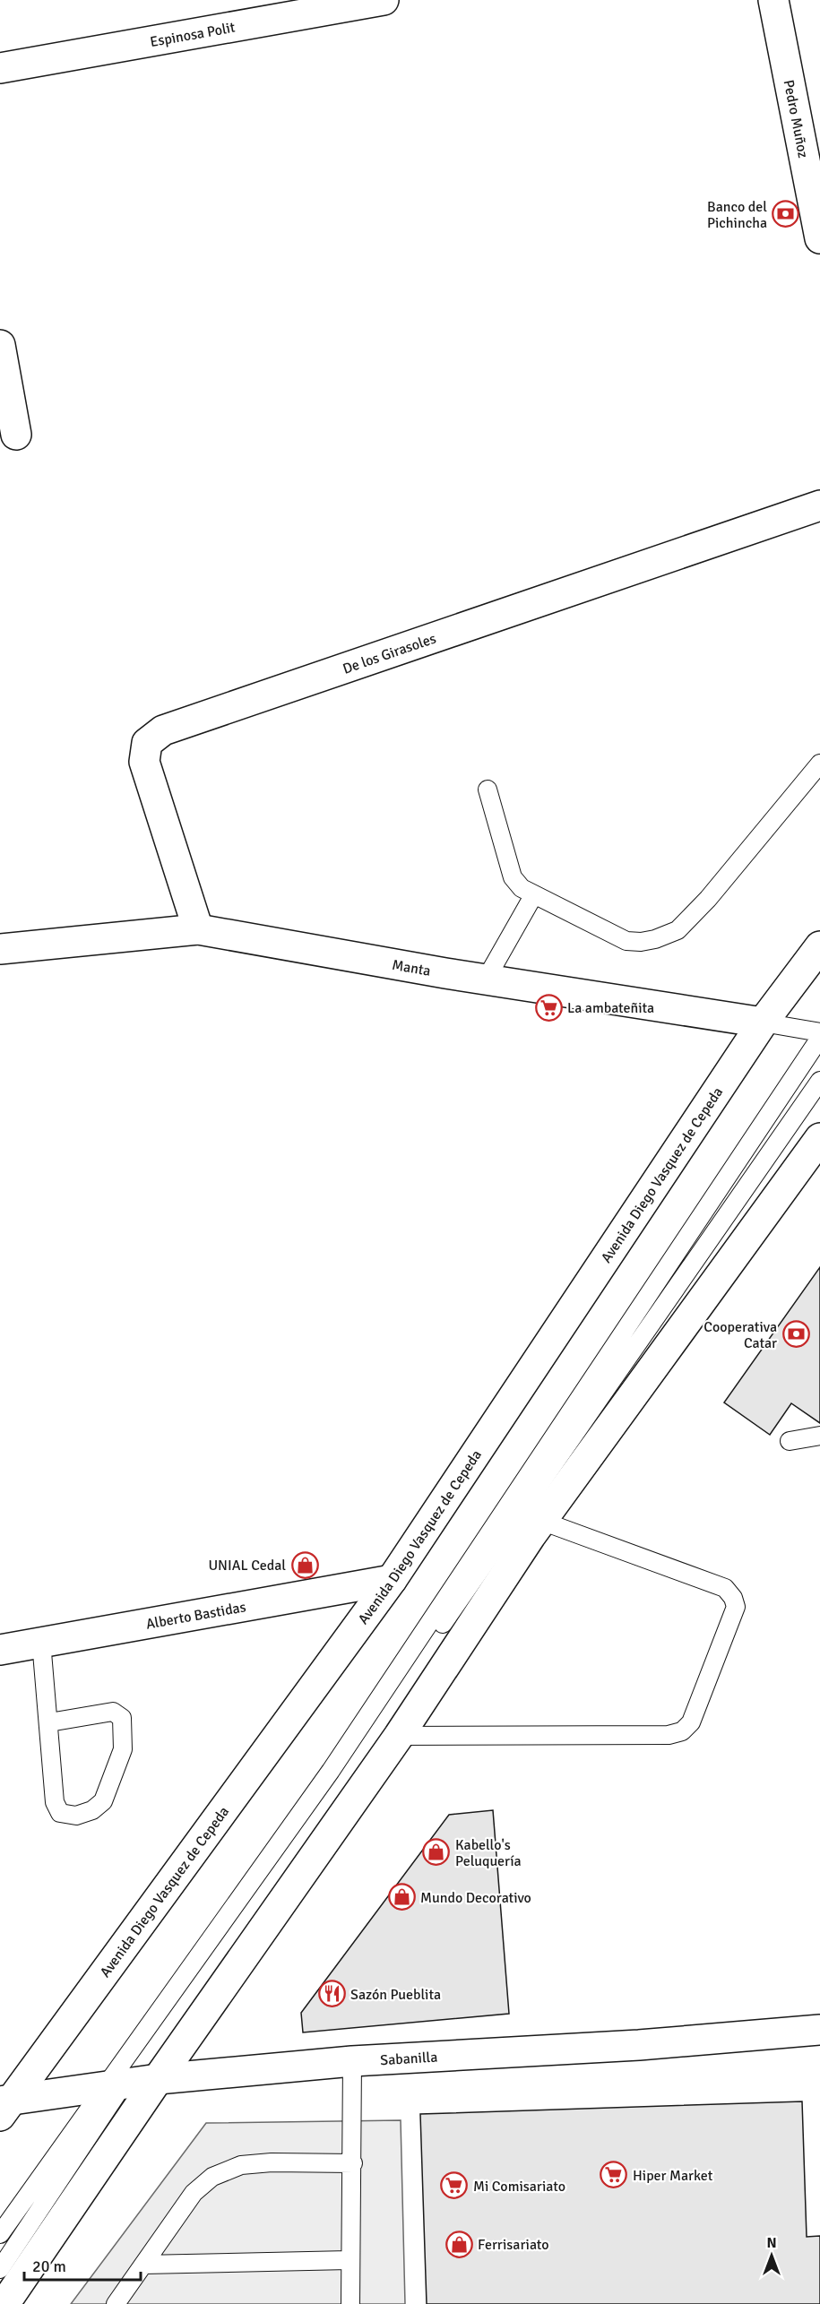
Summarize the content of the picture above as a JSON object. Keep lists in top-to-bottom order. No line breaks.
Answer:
{"streets":{"street":["Espinosa Polit","Pedro Muñoz","De los Girasoles","Manta","Avenida Diego Vasquez de Cepeda","Alberto Bastidas","Sabanilla"]},"crossings":[["De los Girasoles","Manta"],["Manta","Avenida Diego Vasquez de Cepeda"],["Avenida Diego Vasquez de Cepeda","Alberto Bastidas"],["Avenida Diego Vasquez de Cepeda","Sabanilla"]],"places":{"bank":["Banco del Pichincha","Cooperativa Catar"],"supermarket":["La ambateñita","Hiper Market","Mi Comisariato"],"shop":["UNIAL Cedal","Kabello's Peluquería","Mundo Decorativo","Ferrisariato"],"restaurant":["Sazón Pueblita"]},"scale_bar":"20 m","north":"top"}
